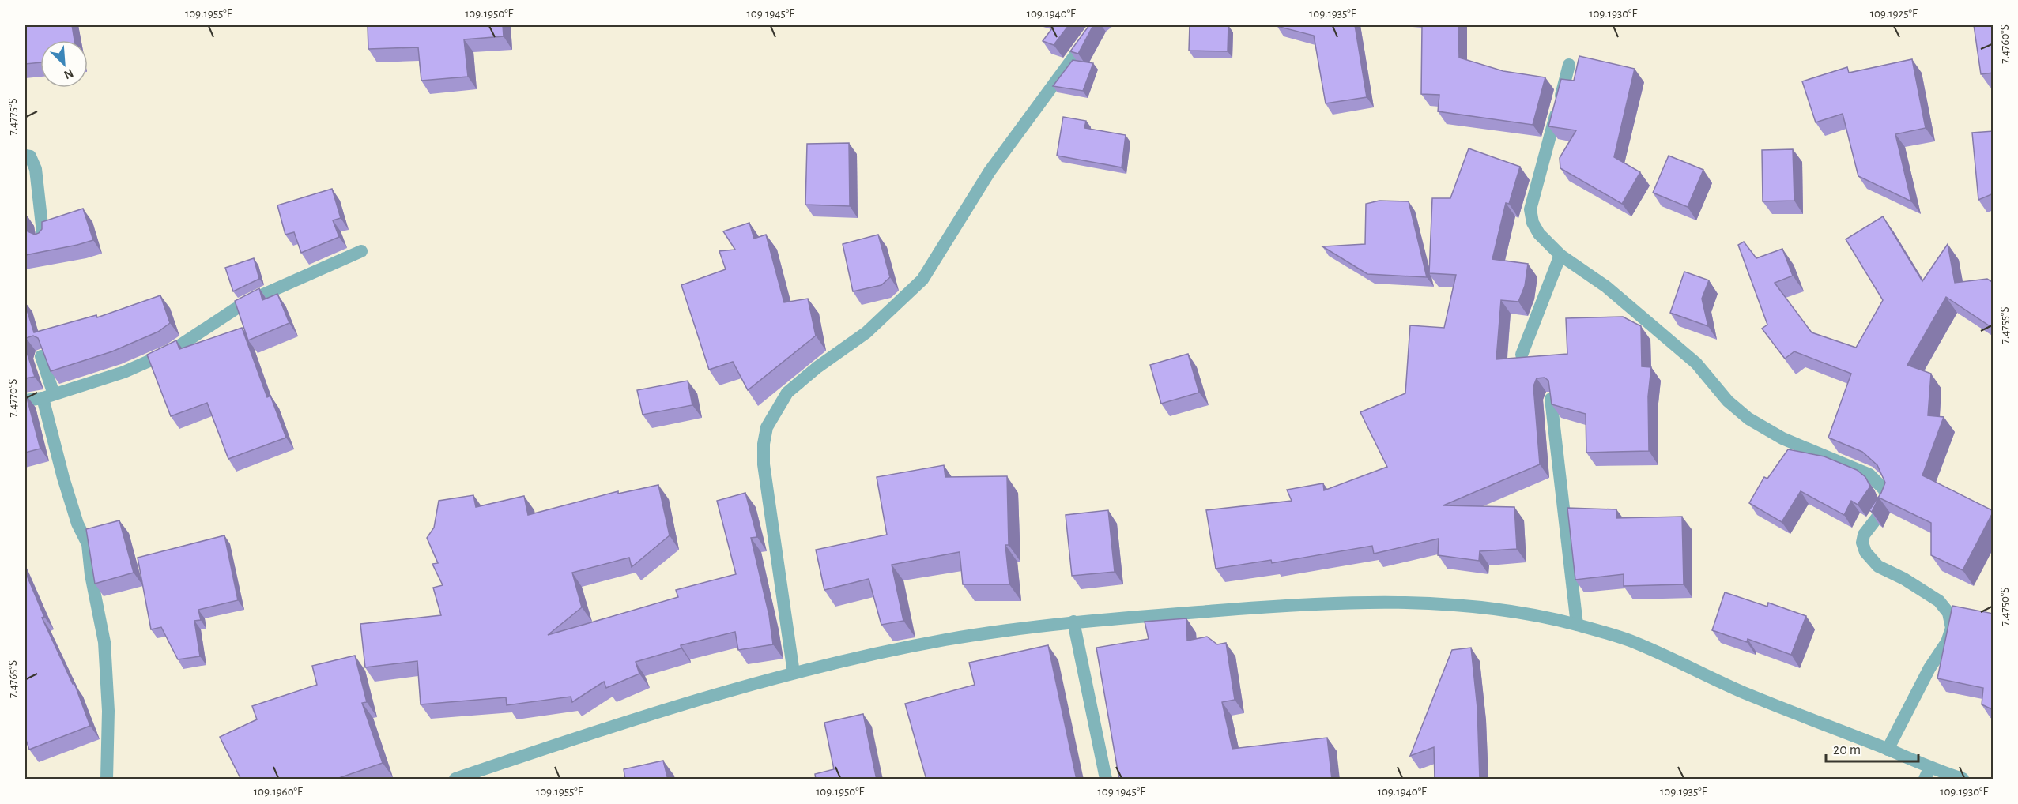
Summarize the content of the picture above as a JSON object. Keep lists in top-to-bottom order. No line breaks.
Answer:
{"scale_bar":"20 m","north":"bottom right","coordinates":["109.1955°E","109.1950°E","109.1945°E","109.1940°E","109.1935°E","109.1930°E","109.1925°E","7.4760°S","7.4775°S","7.4755°S","7.4770°S","7.4750°S","7.4765°S","109.1960°E"]}
